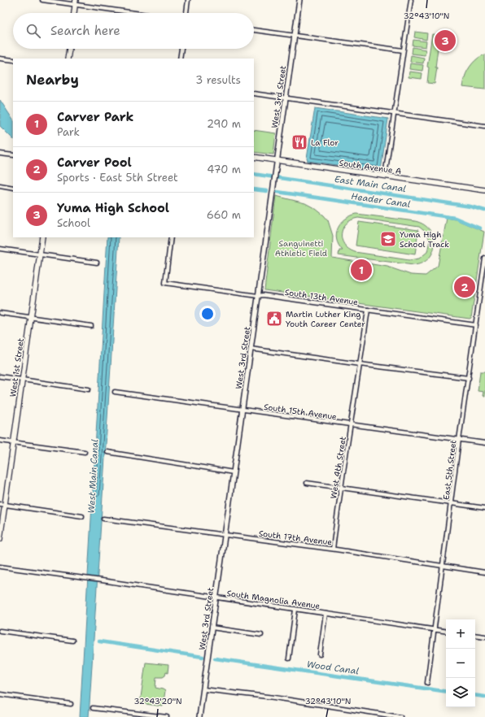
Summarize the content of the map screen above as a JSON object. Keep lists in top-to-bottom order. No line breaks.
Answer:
{"streets":{"main road":["South Avenue A","West 1st Street"],"street":["West 3rd Street","South 13th Avenue","South 15th Avenue","West 4th Street","East 5th Street","South 17th Avenue","South Magnolia Avenue"]},"crossings":[["West 3rd Street","South Avenue A"],["West 3rd Street","South 13th Avenue"],["West 3rd Street","South 15th Avenue"],["West 3rd Street","South 17th Avenue"],["West 3rd Street","South Magnolia Avenue"],["South 13th Avenue","West 4th Street"],["South 13th Avenue","East 5th Street"],["South 15th Avenue","West 4th Street"],["South 15th Avenue","East 5th Street"],["West 4th Street","South 17th Avenue"],["East 5th Street","South 17th Avenue"],["East 5th Street","South Magnolia Avenue"]],"water":["East Main Canal","Header Canal","West Main Canal","Wood Canal"],"parks":["Sanguinetti Athletic Field"],"places":{"restaurant":["La Flor"],"school or university":["Yuma High School Track"],"public building":["Martin Luther King Youth Career Center"]},"page":{"search":"Search here","pins":["3","1","2"],"heading":["Nearby","3 results"],"list":[{"mark":"1","name":"Carver Park","note":"Park","value":"290 m"},{"mark":"2","name":"Carver Pool","note":"Sports · East 5th Street","value":"470 m"},{"mark":"3","name":"Yuma High School","note":"School","value":"660 m"}],"map_buttons":["+","−"]},"coordinates":["32°43'10\"N","32°43'20\"N"]}
